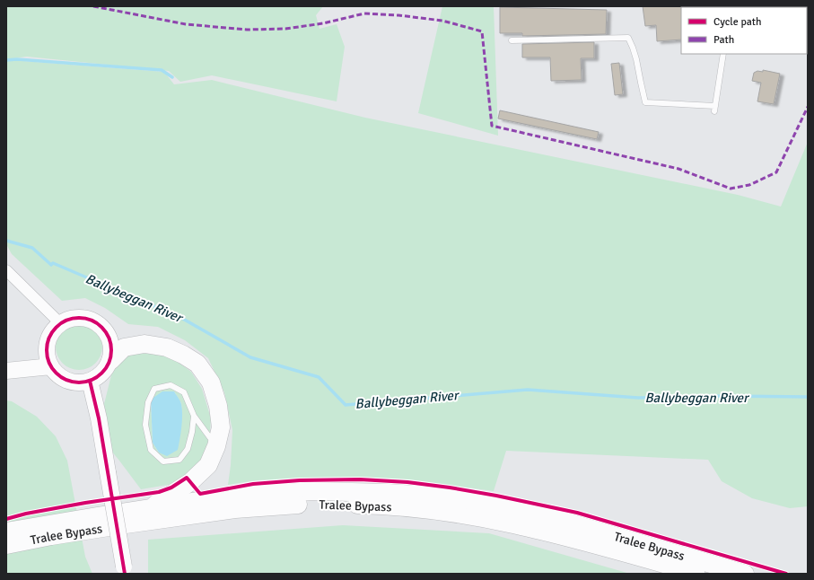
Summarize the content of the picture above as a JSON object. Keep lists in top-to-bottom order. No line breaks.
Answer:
{"streets":{"main road":["Tralee Bypass"]},"water":["Ballybeggan River"],"legend":["Cycle path","Path"]}
